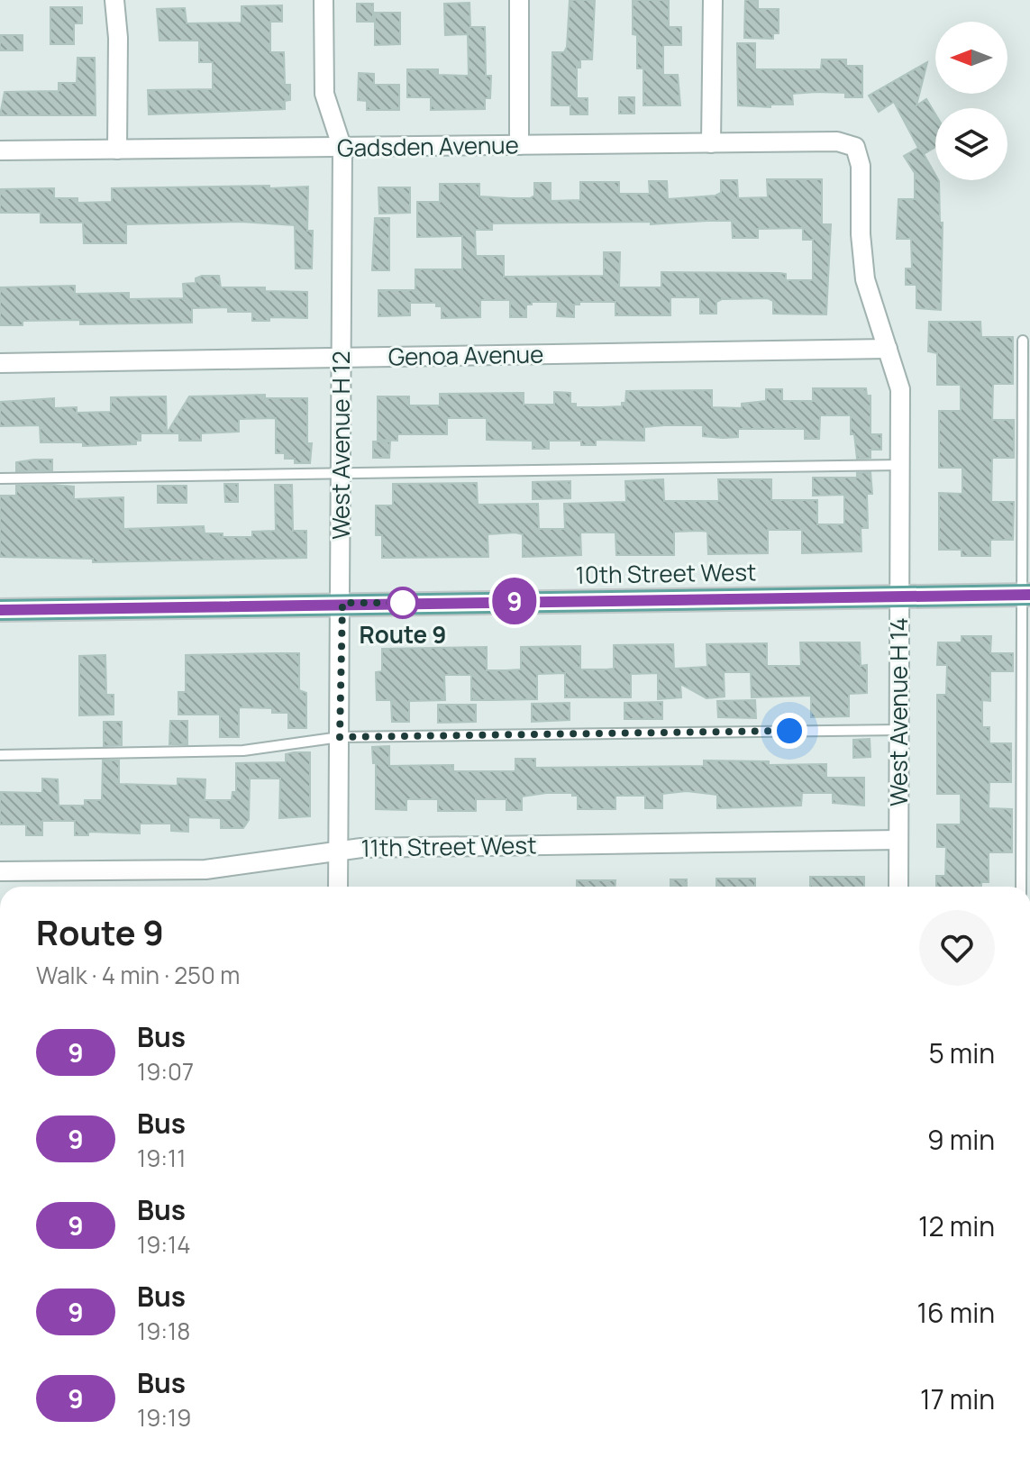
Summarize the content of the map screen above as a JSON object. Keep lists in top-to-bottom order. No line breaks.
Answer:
{"streets":{"main road":["10th Street West"],"street":["Gadsden Avenue","Genoa Avenue","West Avenue H 12","West Avenue H 14","11th Street West"]},"crossings":[["Gadsden Avenue","West Avenue H 12"],["Gadsden Avenue","West Avenue H 14"],["Genoa Avenue","West Avenue H 12"],["Genoa Avenue","West Avenue H 14"],["West Avenue H 12","10th Street West"],["West Avenue H 12","11th Street West"],["10th Street West","West Avenue H 14"],["West Avenue H 14","11th Street West"]],"places":["Route 9"],"lines":["bus line 9"],"north":"left","page":{"on_map":"9","heading":["Route 9","Walk · 4 min · 250 m"],"list":[{"mark":"9","name":"Bus","note":"19:07","value":"5 min"},{"mark":"9","name":"Bus","note":"19:11","value":"9 min"},{"mark":"9","name":"Bus","note":"19:14","value":"12 min"},{"mark":"9","name":"Bus","note":"19:18","value":"16 min"},{"mark":"9","name":"Bus","note":"19:19","value":"17 min"}]}}
